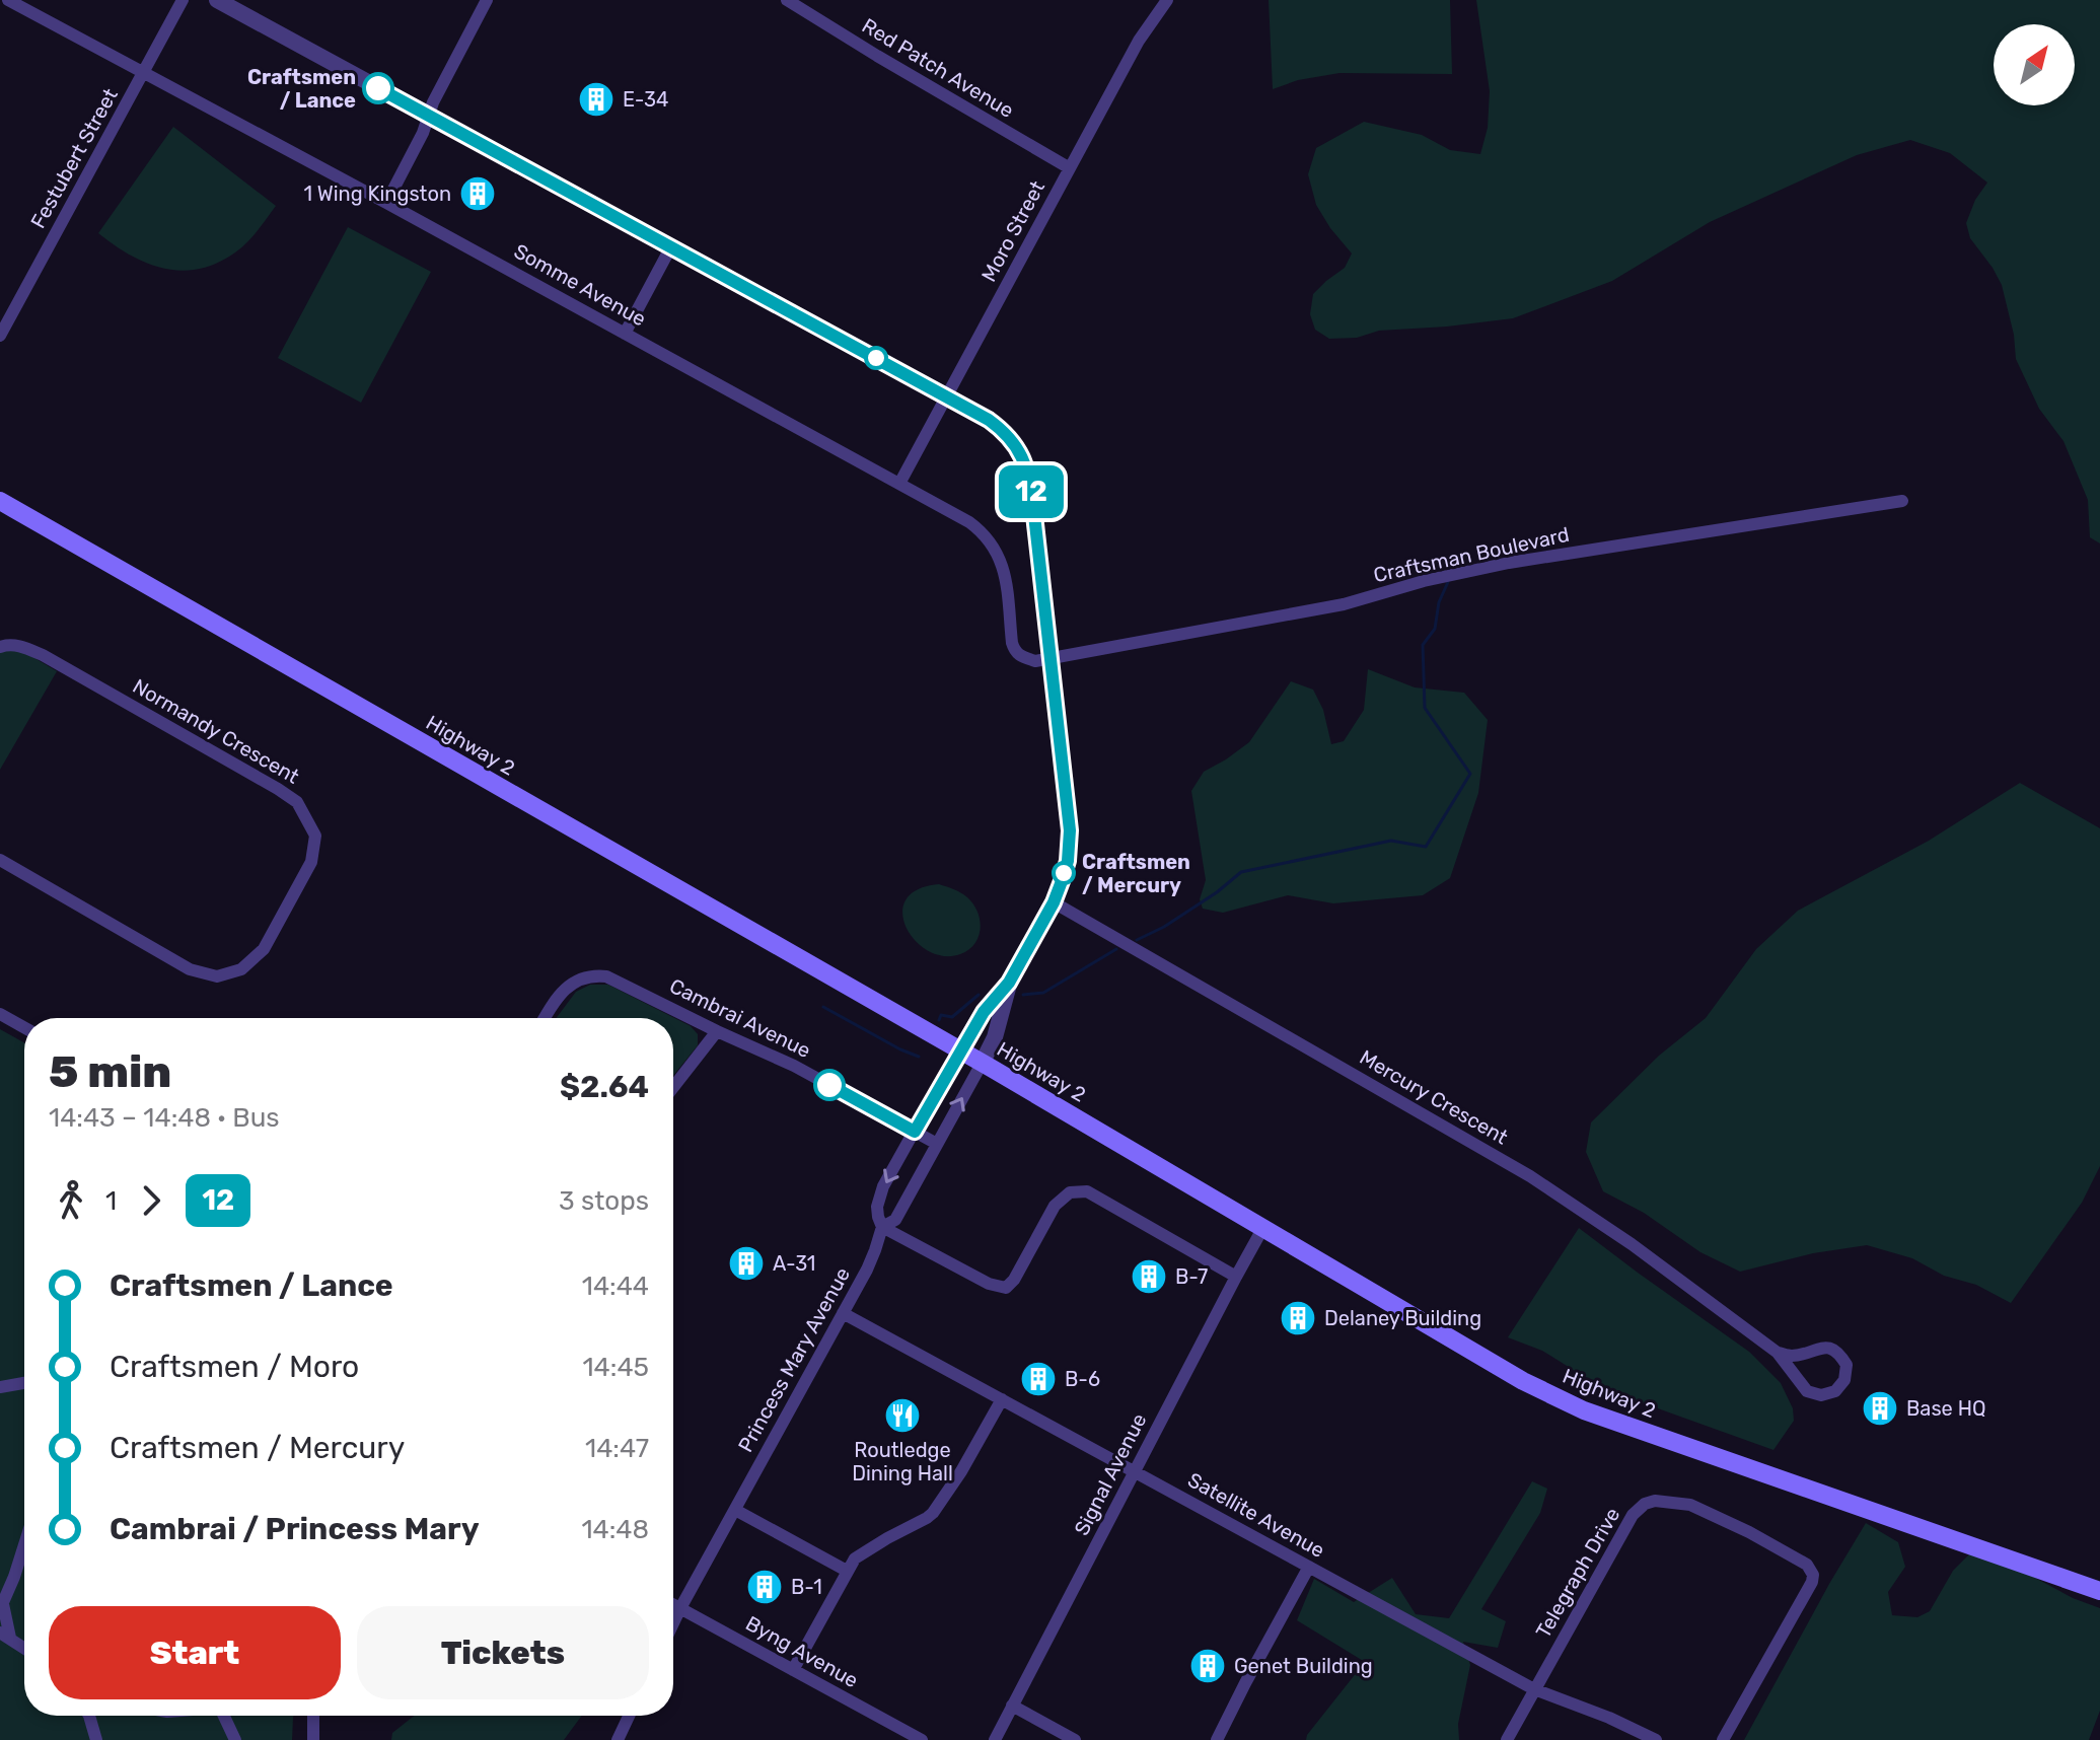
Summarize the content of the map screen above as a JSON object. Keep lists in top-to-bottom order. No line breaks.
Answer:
{"streets":{"main road":["Highway 2"],"street":["Red Patch Avenue","Festubert Street","Moro Street","Somme Avenue","Craftsman Boulevard","Normandy Crescent","Cambrai Avenue","Mercury Crescent","Princess Mary Avenue","Signal Avenue","Satellite Avenue","Telegraph Drive","Byng Avenue"]},"crossings":[["Red Patch Avenue","Moro Street"],["Festubert Street","Somme Avenue"],["Moro Street","Somme Avenue"],["Somme Avenue","Craftsman Boulevard"],["Highway 2","Princess Mary Avenue"],["Highway 2","Signal Avenue"],["Cambrai Avenue","Princess Mary Avenue"],["Princess Mary Avenue","Satellite Avenue"],["Princess Mary Avenue","Byng Avenue"],["Signal Avenue","Satellite Avenue"],["Satellite Avenue","Telegraph Drive"]],"places":{"other":["Craftsmen / Lance","Craftsmen / Mercury"],"building":["E-34","1 Wing Kingston","A-31","B-7","Delaney Building","B-6","Base HQ","B-1","Genet Building"],"restaurant":["Routledge Dining Hall"]},"lines":["bus line 12"],"north":"top right","page":{"on_map":"12","heading":["5 min","14:43 – 14:48 · Bus","$2.64"],"legs":["1","12","3 stops"],"list":[{"name":"Craftsmen / Lance","value":"14:44"},{"name":"Craftsmen / Moro","value":"14:45"},{"name":"Craftsmen / Mercury","value":"14:47"},{"name":"Cambrai / Princess Mary","value":"14:48"}],"buttons":["Start","Tickets"]}}
